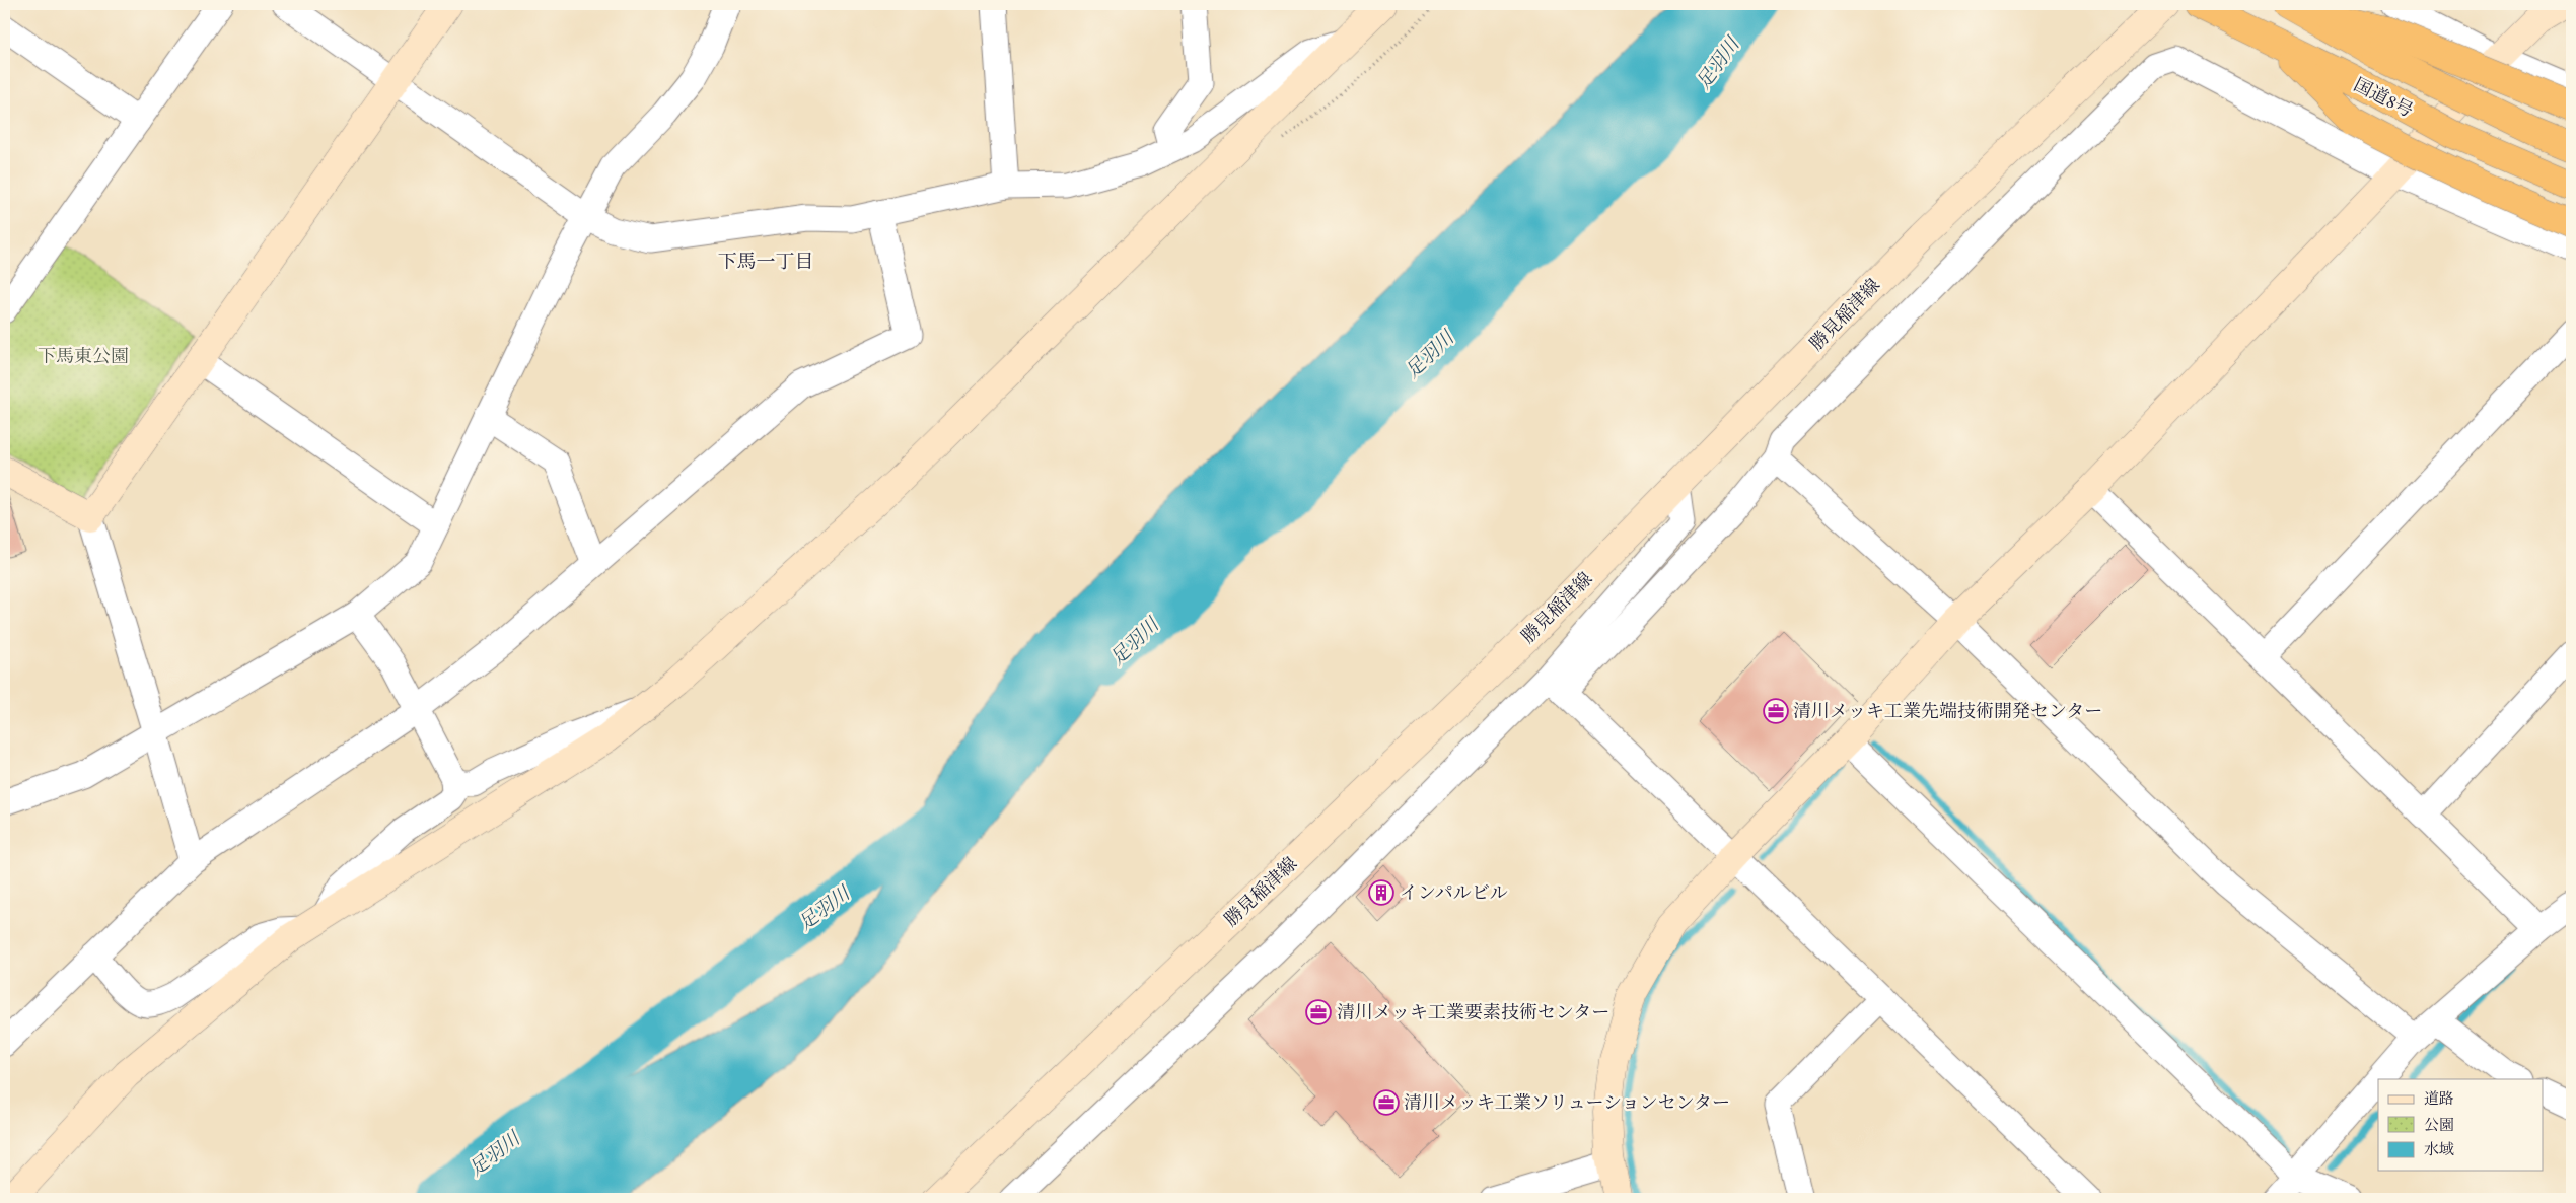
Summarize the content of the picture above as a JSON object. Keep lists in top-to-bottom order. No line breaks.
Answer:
{"streets":{"highway":["国道8号"],"street":["勝見稲津線"]},"districts":["下馬一丁目"],"water":["足羽川"],"parks":["下馬東公園"],"places":{"office":["清川メッキ工業先端技術開発センター","清川メッキ工業要素技術センター","清川メッキ工業ソリューションセンター"],"building":["インパルビル"]},"legend":["道路","公園","水域"]}
